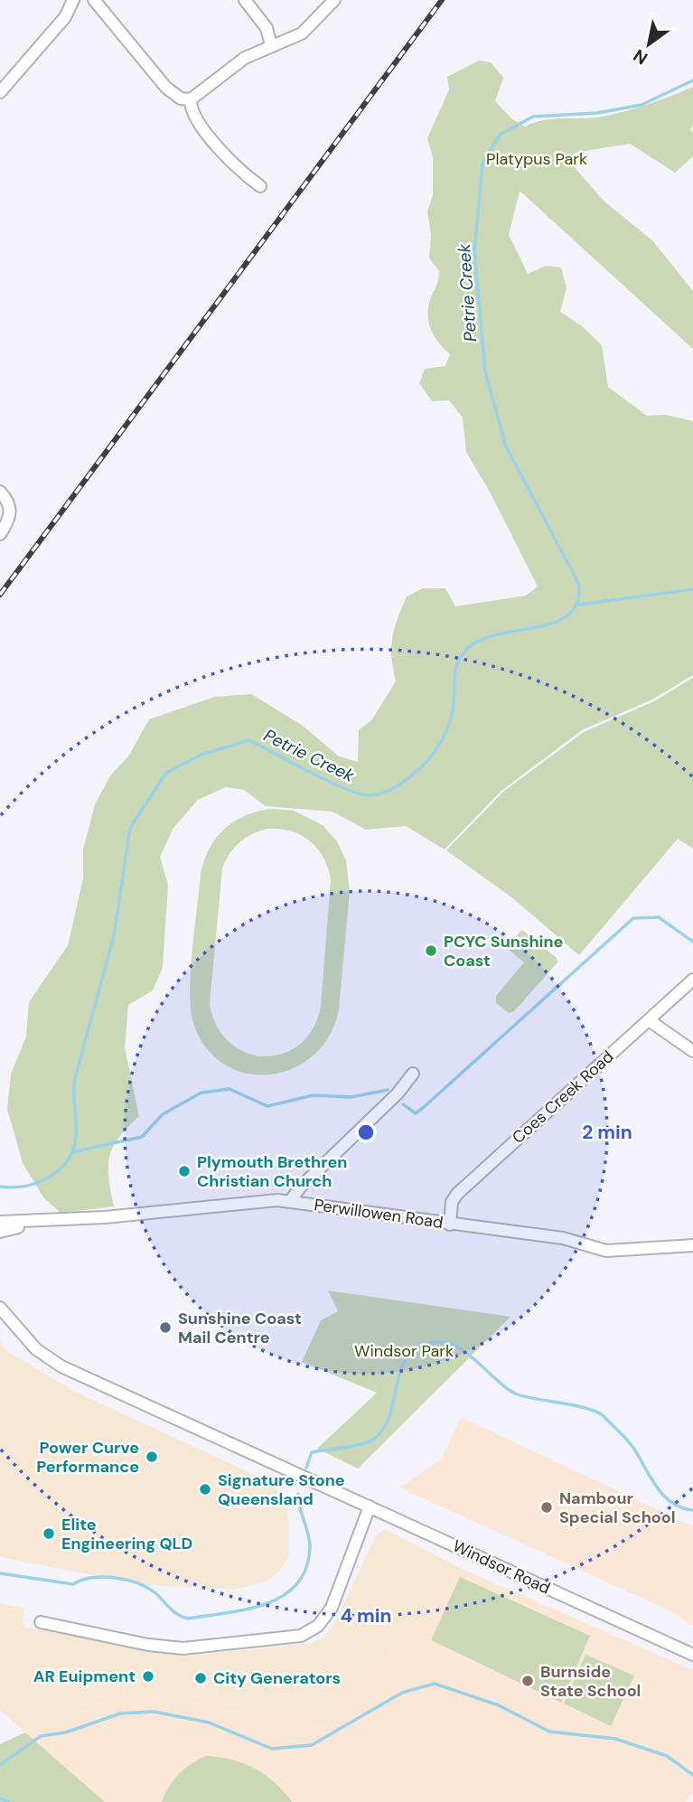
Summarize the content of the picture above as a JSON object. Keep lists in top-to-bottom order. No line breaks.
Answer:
{"streets":{"street":["Coes Creek Road","Perwillowen Road","Windsor Road"]},"crossings":[["Coes Creek Road","Perwillowen Road"]],"water":["Petrie Creek"],"parks":["Platypus Park","Windsor Park"],"places":["PCYC Sunshine Coast","Plymouth Brethren Christian Church","Sunshine Coast Mail Centre","Power Curve Performance","Signature Stone Queensland","Nambour Special School","Elite Engineering QLD","AR Euipment","City Generators","Burnside State School"],"north":"bottom left","rings":["2 min","4 min"]}
